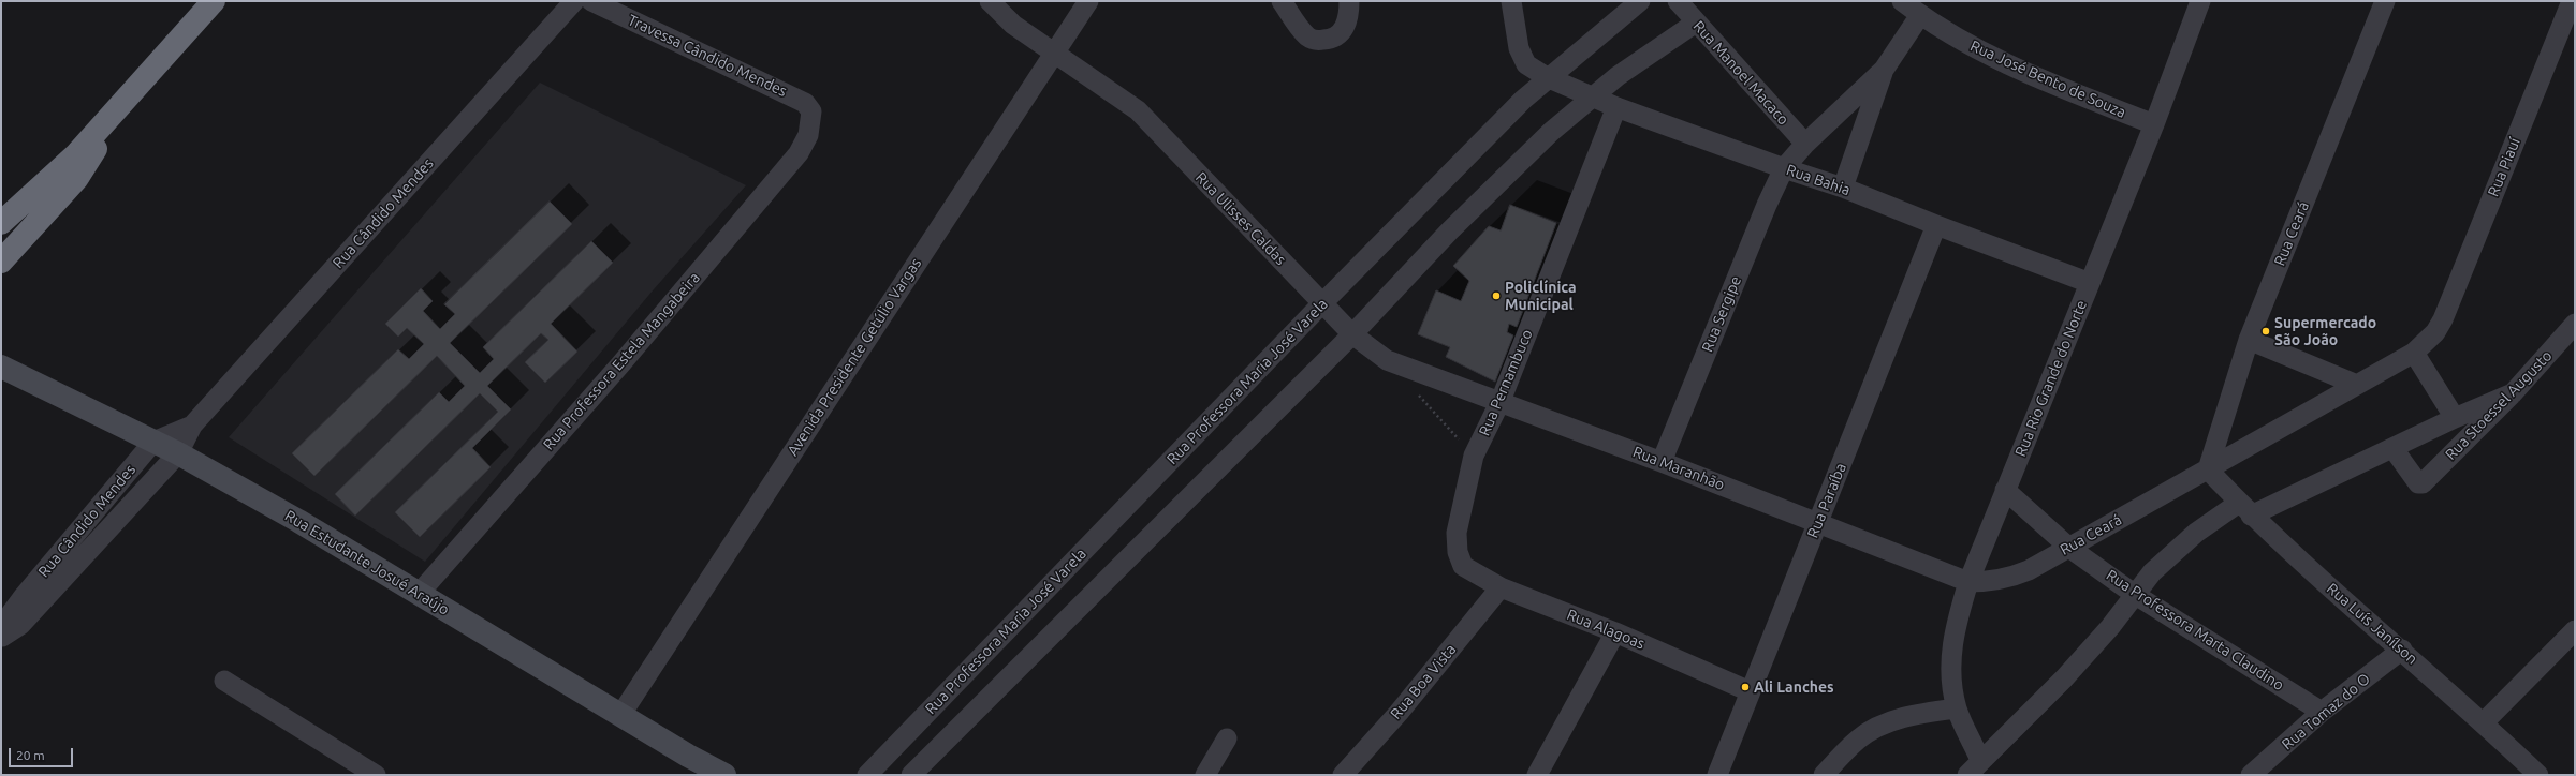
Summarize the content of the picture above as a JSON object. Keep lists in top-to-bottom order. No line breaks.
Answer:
{"streets":{"main road":["Rua Estudante Josué Araújo"],"street":["Travessa Cândido Mendes","Rua Manoel Macaco","Rua José Bento de Souza","Rua Piauí","Rua Bahia","Rua Cândido Mendes","Rua Ulisses Caldas","Rua Ceará","Rua Sergipe","Avenida Presidente Getúlio Vargas","Rua Professora Estela Mangabeira","Rua Rio Grande do Norte","Rua Professora Maria José Varela","Rua Pernambuco","Rua Stoessel Augusto","Rua Maranhão","Rua Paraíba","Rua Luís Janílson","Rua Alagoas","Rua Professora Marta Claudino","Rua Boa Vista","Rua Tomaz do O"]},"crossings":[["Travessa Cândido Mendes","Rua Professora Estela Mangabeira"],["Rua Manoel Macaco","Rua Sergipe"],["Rua José Bento de Souza","Rua Rio Grande do Norte"],["Rua Piauí","Rua Ceará"],["Rua Bahia","Rua Sergipe"],["Rua Bahia","Rua Rio Grande do Norte"],["Rua Bahia","Rua Professora Maria José Varela"],["Rua Bahia","Rua Pernambuco"],["Rua Bahia","Rua Paraíba"],["Rua Cândido Mendes","Rua Estudante Josué Araújo"],["Rua Ulisses Caldas","Avenida Presidente Getúlio Vargas"],["Rua Ulisses Caldas","Rua Professora Maria José Varela"],["Rua Ulisses Caldas","Rua Maranhão"],["Rua Ceará","Rua Rio Grande do Norte"],["Rua Ceará","Rua Maranhão"],["Rua Ceará","Rua Luís Janílson"],["Rua Ceará","Rua Professora Marta Claudino"],["Rua Sergipe","Rua Maranhão"],["Avenida Presidente Getúlio Vargas","Rua Estudante Josué Araújo"],["Rua Professora Estela Mangabeira","Rua Estudante Josué Araújo"],["Rua Rio Grande do Norte","Rua Maranhão"],["Rua Rio Grande do Norte","Rua Professora Marta Claudino"],["Rua Pernambuco","Rua Maranhão"],["Rua Pernambuco","Rua Alagoas"],["Rua Maranhão","Rua Paraíba"],["Rua Paraíba","Rua Alagoas"],["Rua Luís Janílson","Rua Tomaz do O"],["Rua Alagoas","Rua Boa Vista"],["Rua Professora Marta Claudino","Rua Tomaz do O"]],"places":["Policlínica Municipal","Supermercado São João","Ali Lanches"],"scale_bar":"20 m"}
